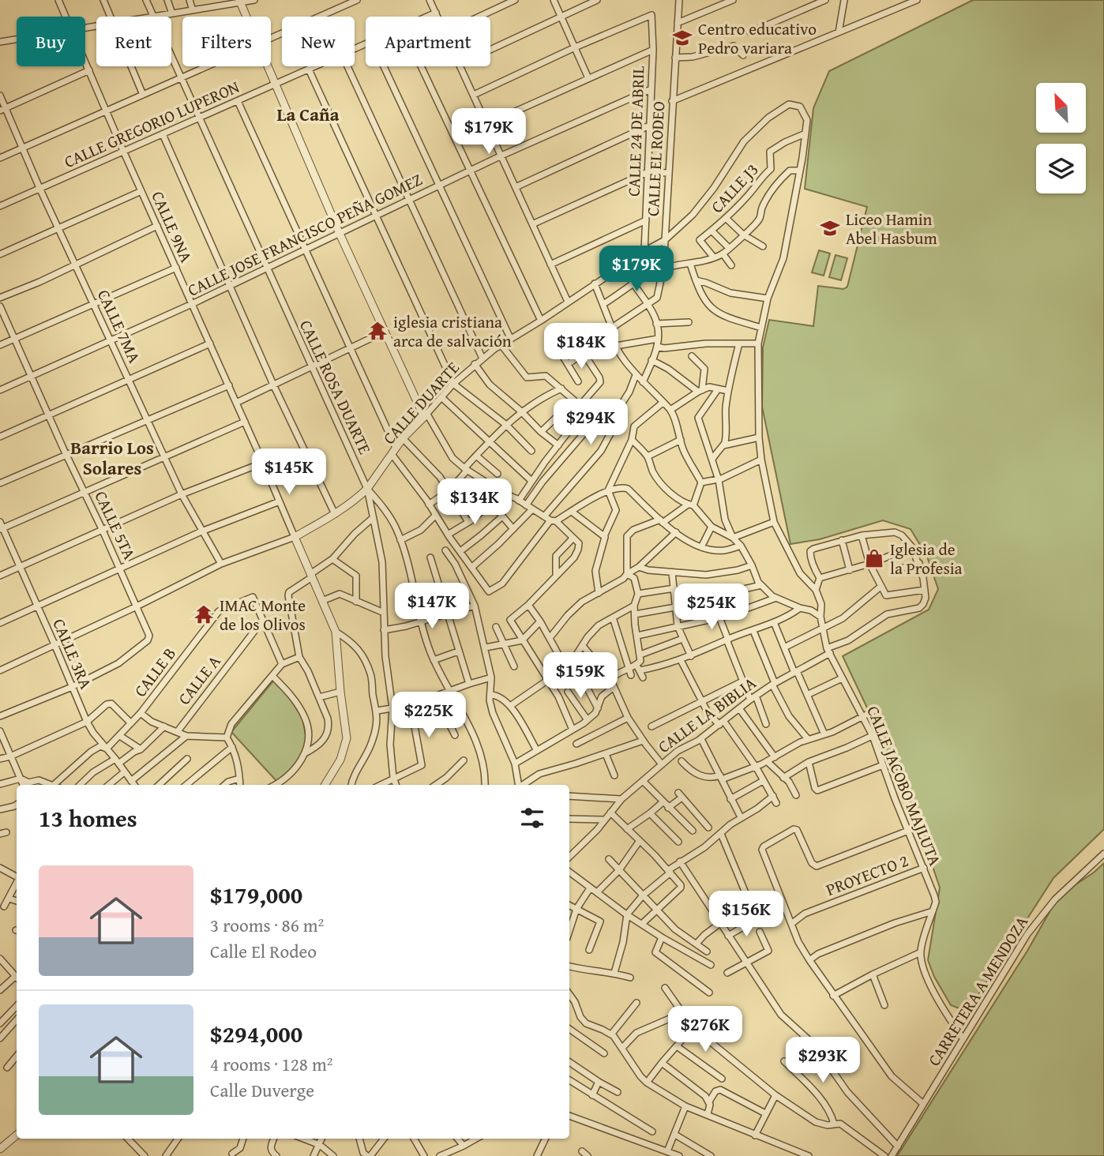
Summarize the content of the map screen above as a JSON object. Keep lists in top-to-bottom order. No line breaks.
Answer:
{"streets":{"street":["CALLE GREGORIO LUPERON","CALLE 24 DE ABRIL","CALLE EL RODEO","CALLE J3","CALLE 9NA","CALLE JOSE FRANCISCO PEÑA GOMEZ","CALLE 7MA","CALLE ROSA DUARTE","CALLE DUARTE","CALLE 5TA","CALLE 3RA","CALLE B","CALLE A","CALLE LA BIBLIA","CALLE JACOBO MAJLUTA","PROYECTO 2","CARRETERA A MENDOZA"]},"crossings":[["CALLE GREGORIO LUPERON","CALLE 9NA"],["CALLE GREGORIO LUPERON","CALLE 7MA"],["CALLE GREGORIO LUPERON","CALLE ROSA DUARTE"],["CALLE 24 DE ABRIL","CALLE JOSE FRANCISCO PEÑA GOMEZ"],["CALLE 24 DE ABRIL","CALLE DUARTE"],["CALLE EL RODEO","CALLE DUARTE"],["CALLE J3","CALLE DUARTE"],["CALLE 9NA","CALLE JOSE FRANCISCO PEÑA GOMEZ"],["CALLE 9NA","CALLE DUARTE"],["CALLE JOSE FRANCISCO PEÑA GOMEZ","CALLE 7MA"],["CALLE JOSE FRANCISCO PEÑA GOMEZ","CALLE ROSA DUARTE"],["CALLE JOSE FRANCISCO PEÑA GOMEZ","CALLE 5TA"],["CALLE 7MA","CALLE DUARTE"],["CALLE ROSA DUARTE","CALLE DUARTE"],["CALLE DUARTE","CALLE 5TA"],["CALLE DUARTE","CALLE 3RA"],["CALLE 5TA","CALLE 3RA"],["CALLE 3RA","CALLE B"],["CALLE B","CALLE A"],["CALLE LA BIBLIA","CALLE JACOBO MAJLUTA"],["CALLE JACOBO MAJLUTA","PROYECTO 2"]],"districts":["La Caña","Barrio Los Solares"],"places":{"school or university":["Centro educativo Pedro variara","Liceo Hamin Abel Hasbum"],"temple":["iglesia cristiana arca de salvación","IMAC Monte de los Olivos"],"shop":["Iglesia de la Profesia"]},"north":"top left","page":{"chip":["Buy","Rent","Filters","New","Apartment"],"price":["$179K","$179K","$184K","$294K","$145K","$134K","$147K","$254K","$159K","$225K","$156K","$276K","$293K"],"heading":"13 homes","list":[{"name":"$179,000","note":"3 rooms · 86 m² · Calle El Rodeo"},{"name":"$294,000","note":"4 rooms · 128 m² · Calle Duverge"}]}}
